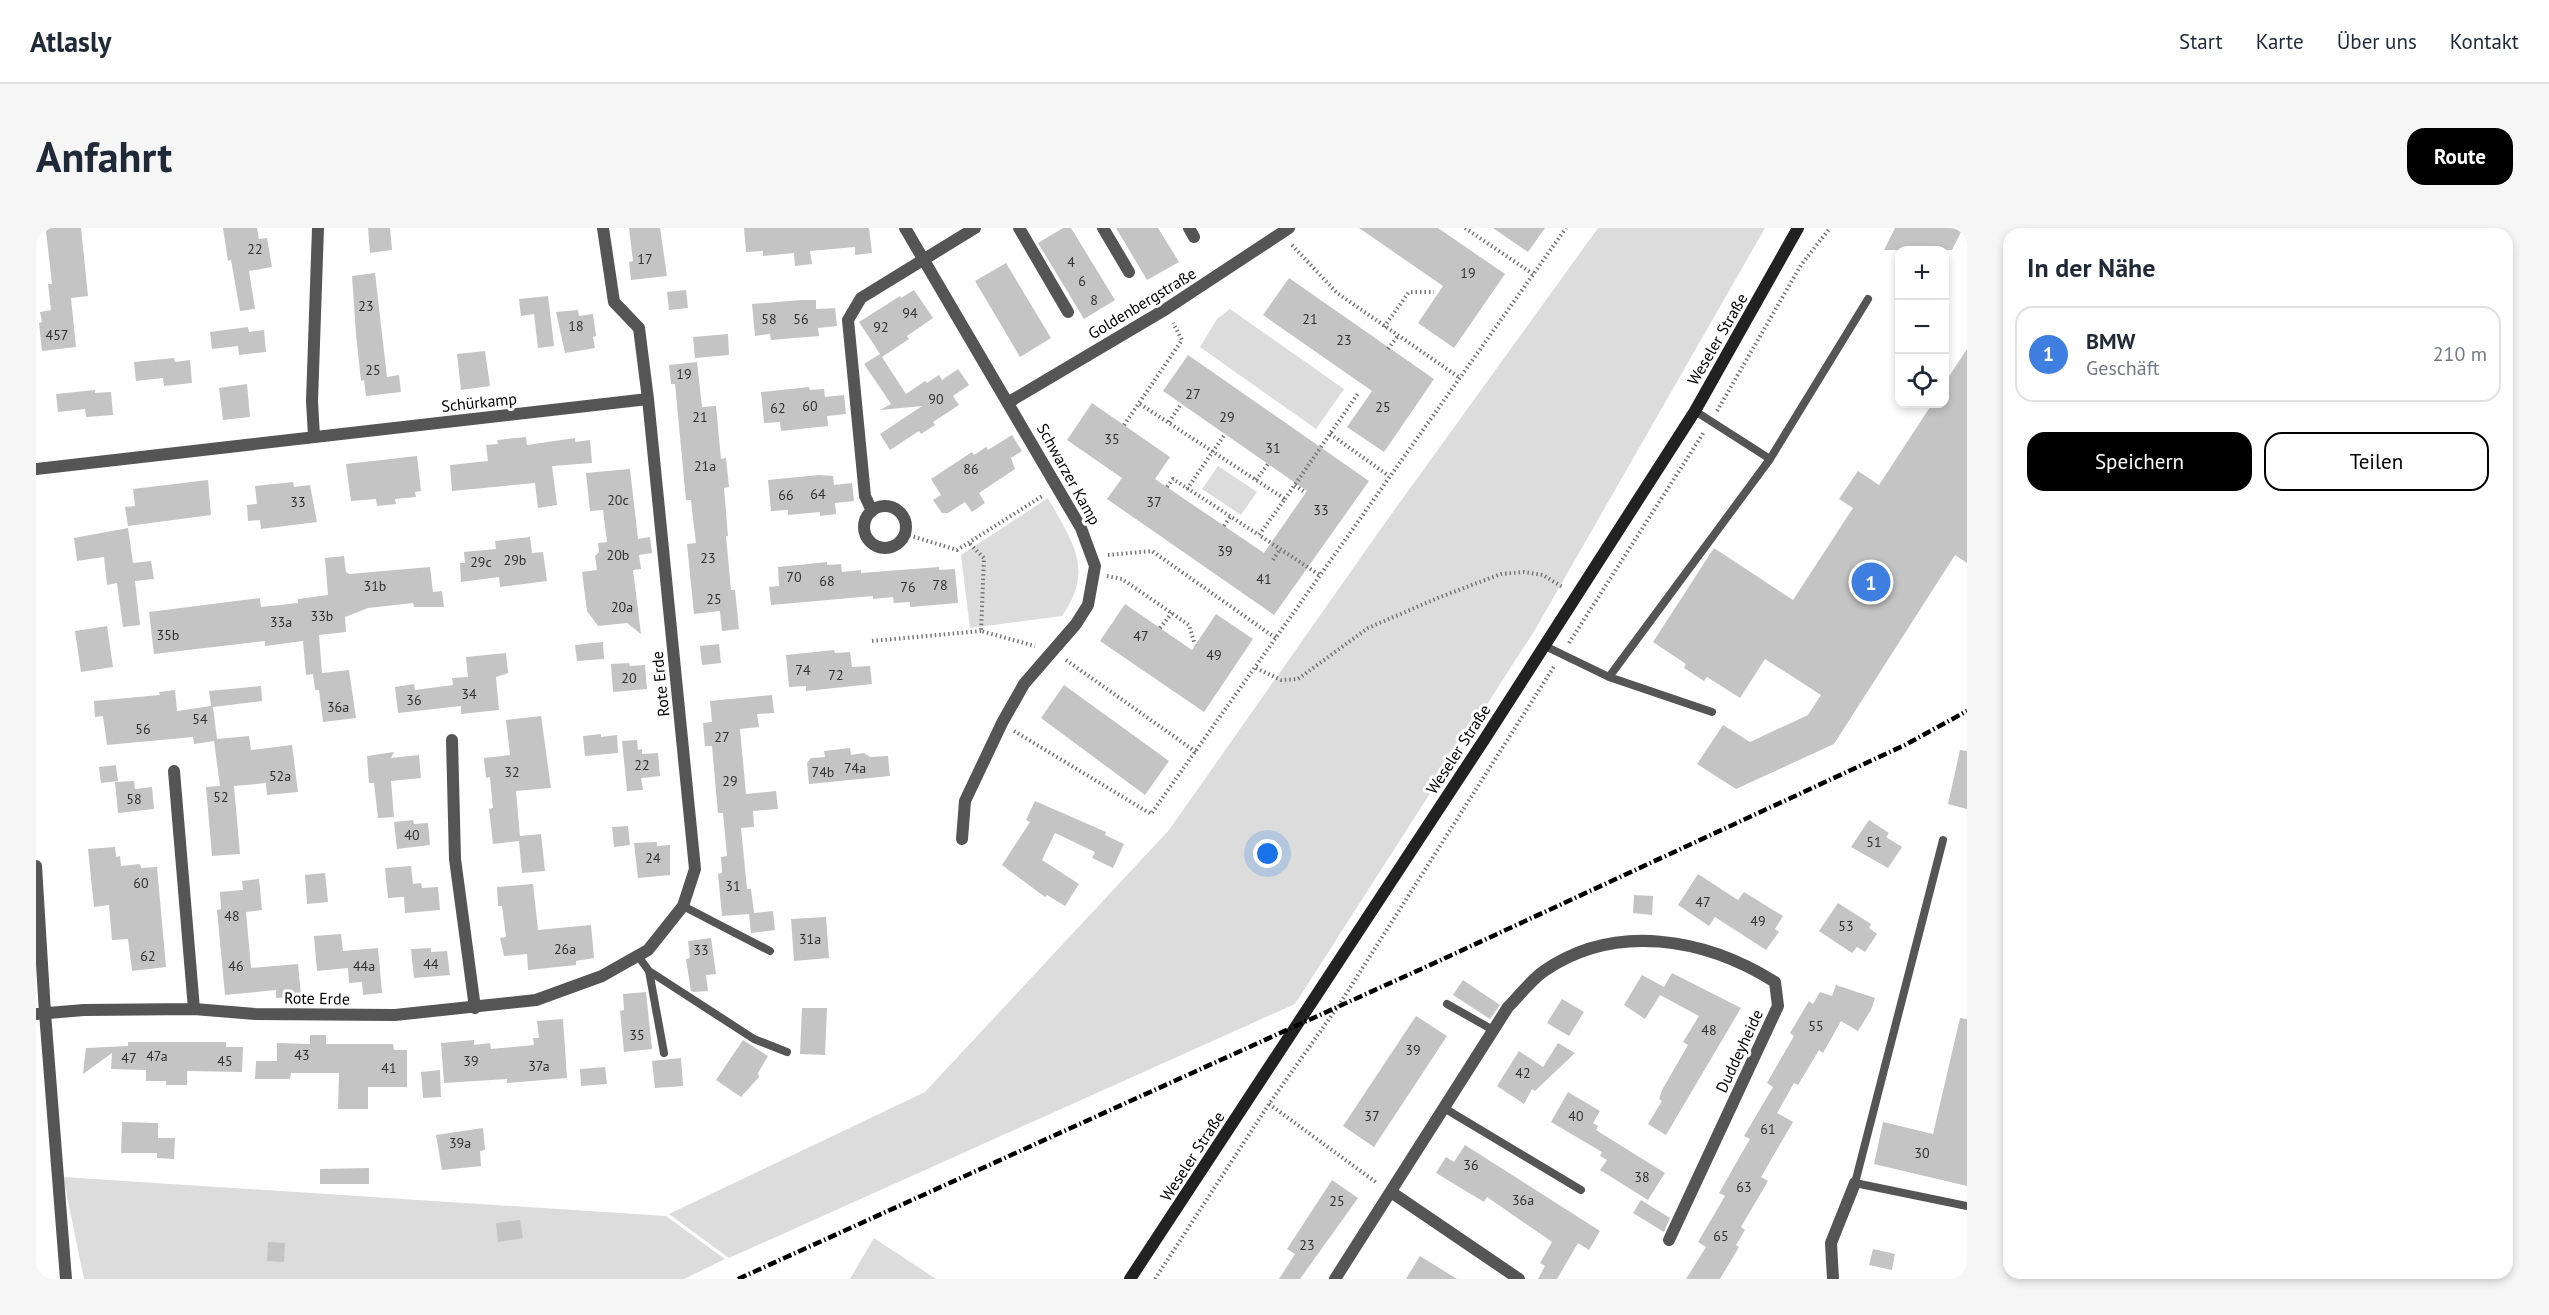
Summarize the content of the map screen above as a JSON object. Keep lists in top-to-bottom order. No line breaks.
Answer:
{"streets":{"main road":["Weseler Straße"],"street":["Goldenbergstraße","Schürkamp","Schwarzer Kamp","Rote Erde","Duddeyheide"]},"crossings":[["Goldenbergstraße","Schwarzer Kamp"],["Schürkamp","Rote Erde"]],"house_numbers":["22","17","4","19","6","8","23","94","58","56","21","18","92","457","23","25","19","27","90","60","25","62","21","29","35","31","21a","86","64","66","20c","33","37","33","39","20b","23","29b","29c","70","41","68","78","31b","76","25","20a","33b","33a","35b","47","49","74","72","20","34","36","36a","54","56","27","22","74a","32","74b","52a","29","52","58","40","51","24","60","31","47","48","49","53","31a","26a","33","62","44","46","44a","55","48","35","39","43","47a","47","45","39","37a","41","42","37","40","61","39a","30","36","38","63","36a","25","65","23"],"page":{"header":"Atlasly","nav":["Start","Karte","Über uns","Kontakt"],"buttons":["Route",["Speichern","Teilen"]],"title":"Anfahrt","heading":"In der Nähe","map_buttons":["+","−"],"list":[{"mark":"1","name":"BMW","note":"Geschäft","value":"210 m"}],"pins":"1"}}
